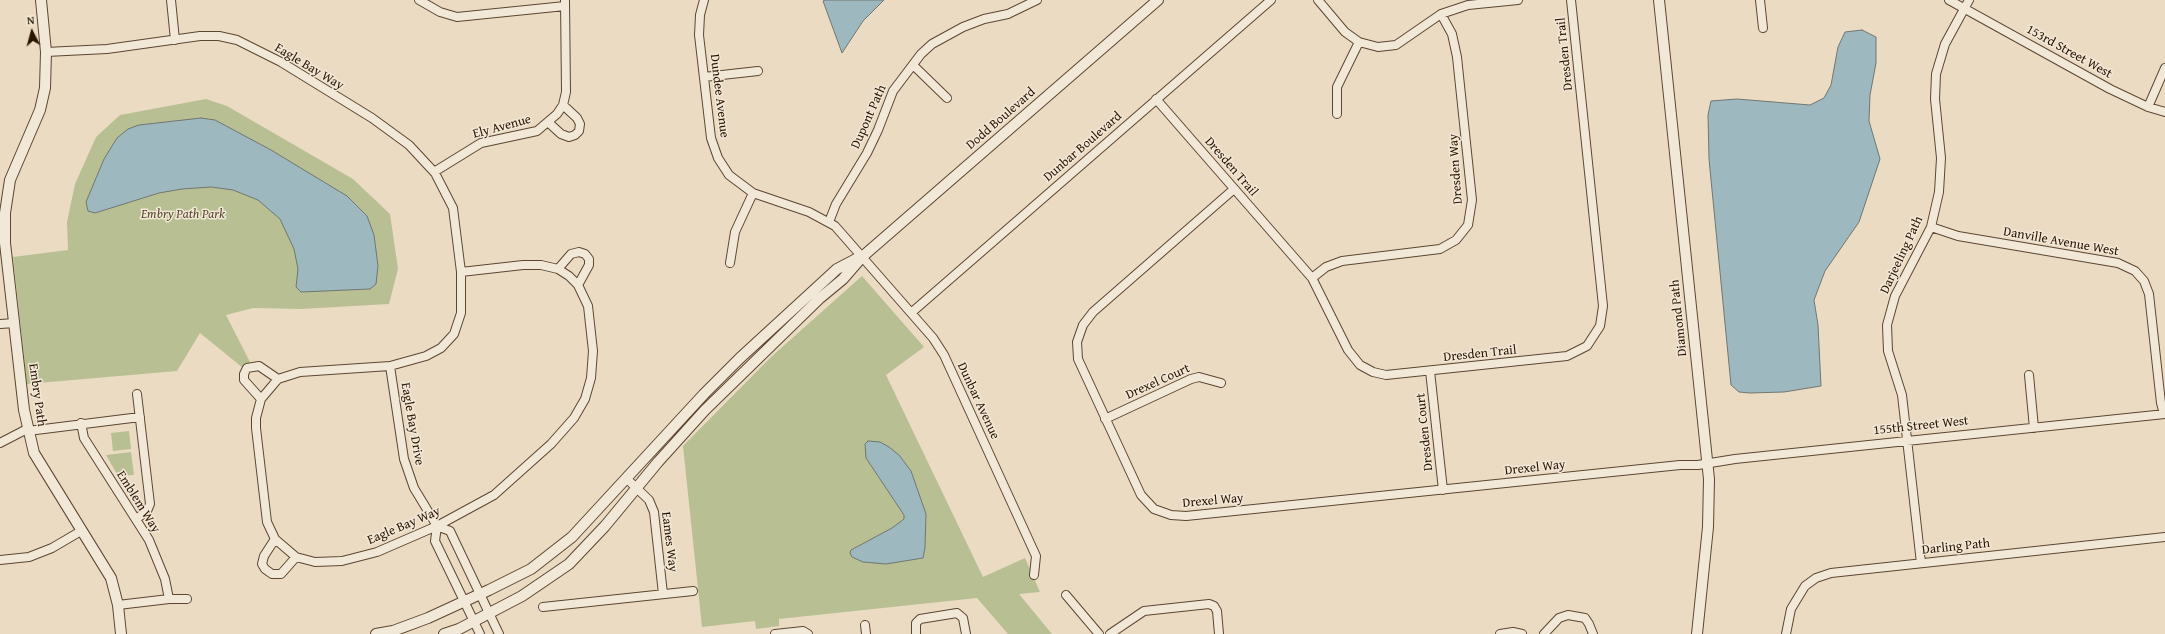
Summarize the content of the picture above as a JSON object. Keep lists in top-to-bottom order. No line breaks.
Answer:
{"streets":{"street":["153rd Street West","Dresden Trail","Eagle Bay Way","Dundee Avenue","Dupont Path","Dodd Boulevard","Ely Avenue","Dunbar Boulevard","Dresden Way","Danville Avenue West","Darjeeling Path","Diamond Path","Drexel Court","Embry Path","Dunbar Avenue","Eagle Bay Drive","155th Street West","Dresden Court","Drexel Way","Emblem Way","Eames Way","Darling Path"]},"crossings":[["153rd Street West","Darjeeling Path"],["Dresden Trail","Dunbar Boulevard"],["Dresden Trail","Dresden Way"],["Dresden Trail","Dresden Court"],["Dresden Trail","Drexel Way"],["Eagle Bay Way","Ely Avenue"],["Eagle Bay Way","Embry Path"],["Eagle Bay Way","Eagle Bay Drive"],["Dundee Avenue","Dupont Path"],["Dundee Avenue","Dodd Boulevard"],["Dundee Avenue","Dunbar Avenue"],["Dodd Boulevard","Dunbar Avenue"],["Dunbar Boulevard","Dunbar Avenue"],["Danville Avenue West","Darjeeling Path"],["Danville Avenue West","155th Street West"],["Darjeeling Path","155th Street West"],["Darjeeling Path","Darling Path"],["Diamond Path","155th Street West"],["Drexel Court","Drexel Way"],["155th Street West","Drexel Way"],["Dresden Court","Drexel Way"]],"parks":["Embry Path Park"],"north":"top"}
